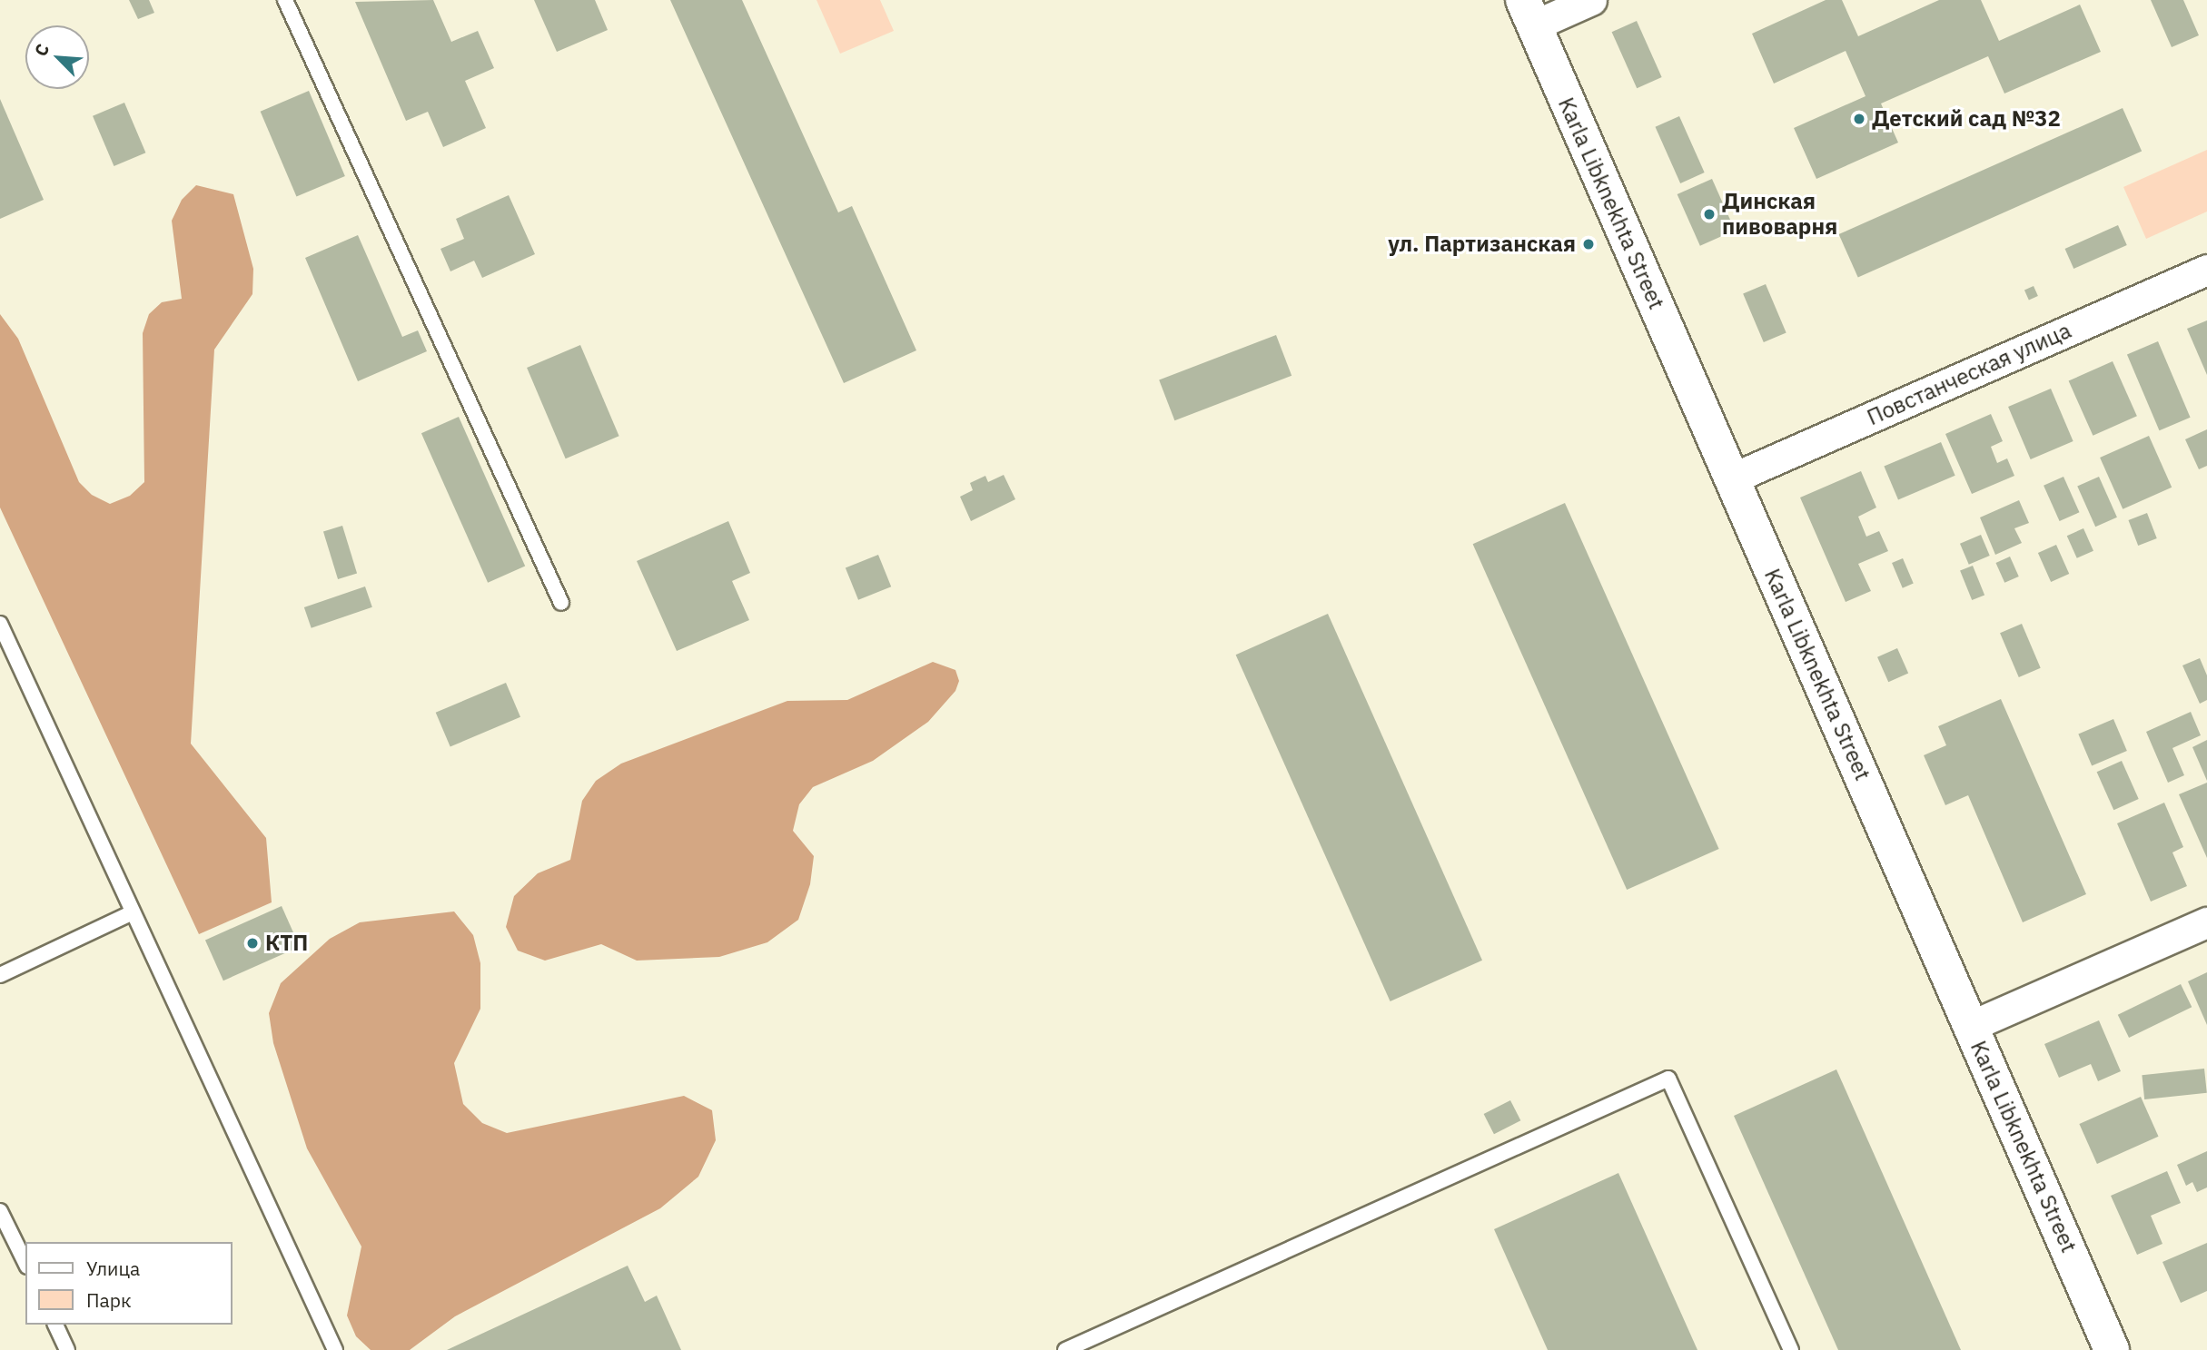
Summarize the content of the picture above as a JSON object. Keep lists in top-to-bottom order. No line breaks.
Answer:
{"streets":{"street":["Karla Libknekhta Street","Повстанческая улица"]},"crossings":[["Karla Libknekhta Street","Повстанческая улица"]],"places":["Детский сад №32","Динская пивоварня","ул. Партизанская","КТП"],"legend":["Улица","Парк"],"north":"top left"}
